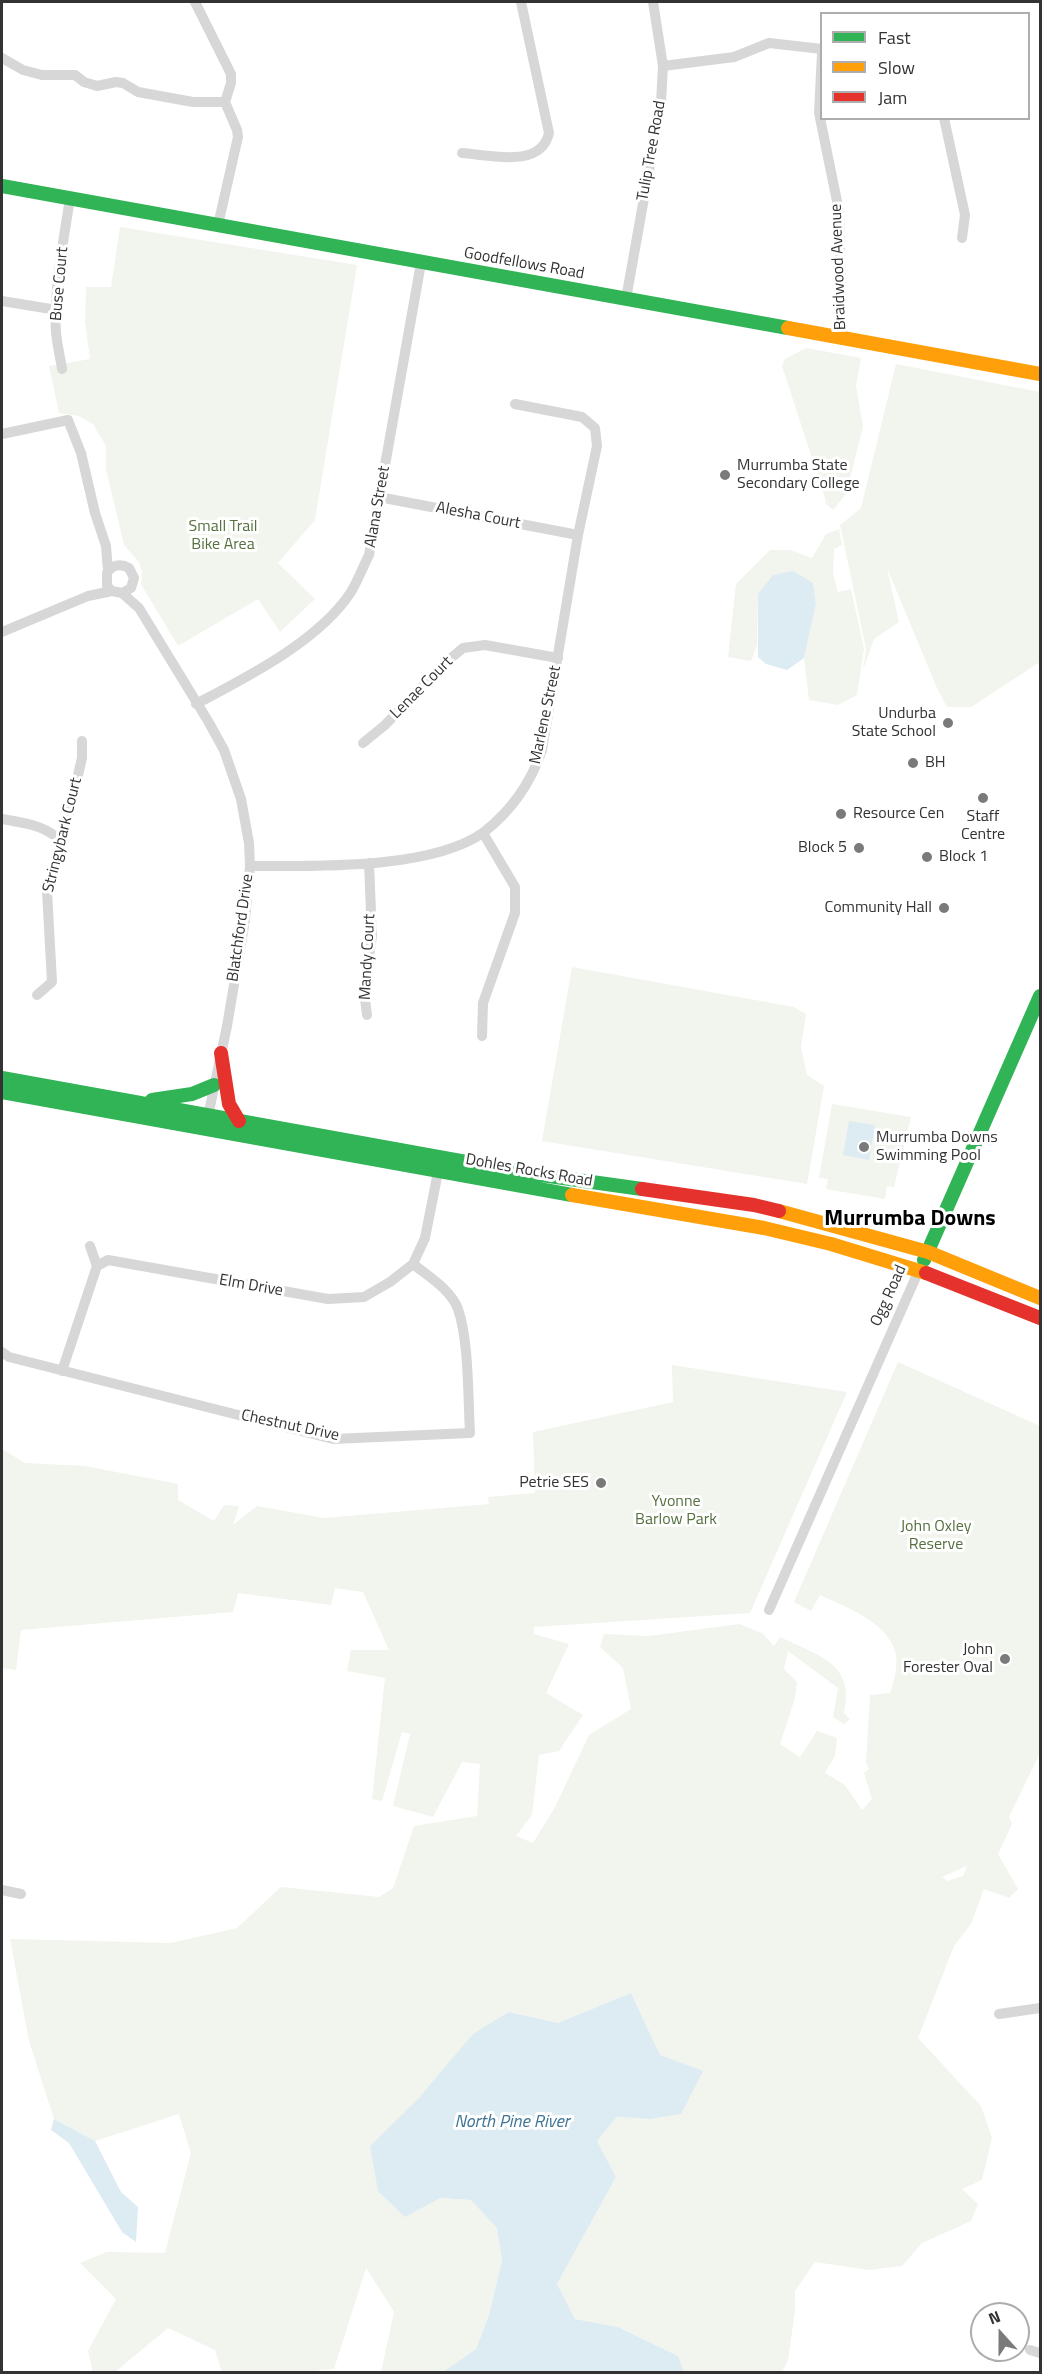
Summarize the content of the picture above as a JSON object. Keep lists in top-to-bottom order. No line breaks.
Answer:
{"streets":{"main road":["Goodfellows Road","Dohles Rocks Road","Ogg Road"],"street":["Tulip Tree Road","Braidwood Avenue","Buse Court","Alana Street","Alesha Court","Lenae Court","Marlene Street","Stringybark Court","Blatchford Drive","Mandy Court","Elm Drive","Chestnut Drive"]},"crossings":[["Tulip Tree Road","Goodfellows Road"],["Goodfellows Road","Braidwood Avenue"],["Goodfellows Road","Buse Court"],["Goodfellows Road","Alana Street"],["Alana Street","Alesha Court"],["Alana Street","Blatchford Drive"],["Alesha Court","Marlene Street"],["Lenae Court","Marlene Street"],["Marlene Street","Blatchford Drive"],["Marlene Street","Mandy Court"],["Blatchford Drive","Dohles Rocks Road"],["Dohles Rocks Road","Elm Drive"],["Dohles Rocks Road","Ogg Road"],["Elm Drive","Chestnut Drive"]],"districts":["Murrumba Downs"],"water":["North Pine River"],"parks":["Small Trail Bike Area","Yvonne Barlow Park","John Oxley Reserve"],"places":["Murrumba State Secondary College","Undurba State School","BH","Staff Centre","Resource Cen","Block 5","Block 1","Community Hall","Murrumba Downs Swimming Pool","Petrie SES","John Forester Oval"],"legend":["Fast","Slow","Jam"],"north":"top"}
